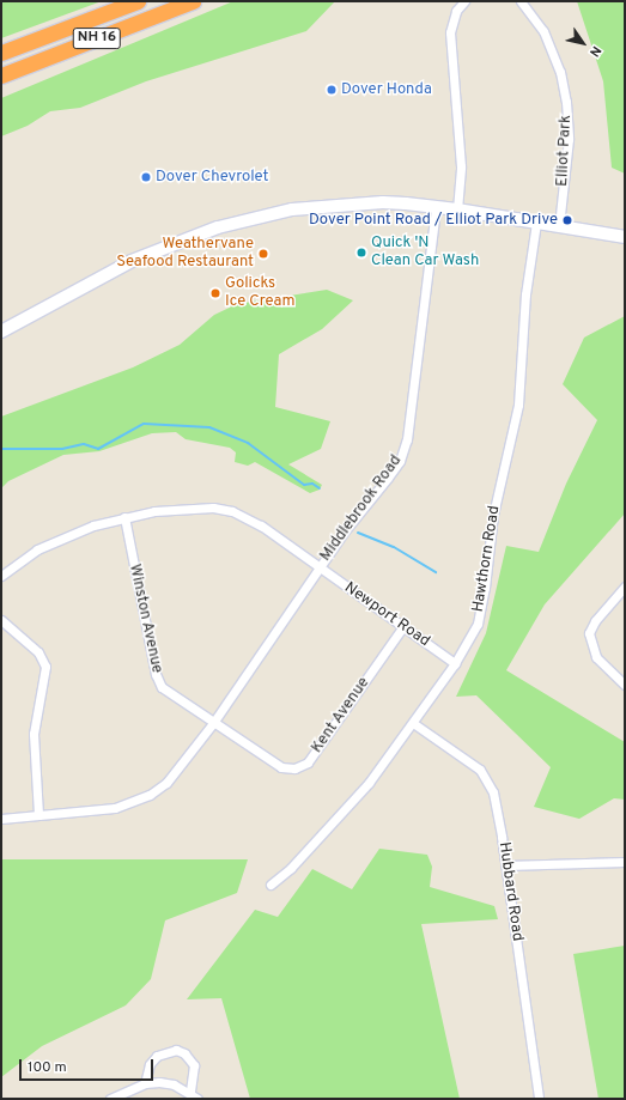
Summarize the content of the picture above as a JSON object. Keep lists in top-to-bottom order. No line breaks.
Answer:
{"streets":{"highway":["NH 16"],"street":["Elliot Park","Middlebrook Road","Hawthorn Road","Newport Road","Winston Avenue","Kent Avenue","Hubbard Road"]},"crossings":[["Middlebrook Road","Newport Road"],["Middlebrook Road","Winston Avenue"],["Middlebrook Road","Kent Avenue"],["Hawthorn Road","Newport Road"],["Hawthorn Road","Hubbard Road"],["Newport Road","Winston Avenue"],["Newport Road","Kent Avenue"],["Winston Avenue","Kent Avenue"]],"places":["Dover Honda","Dover Chevrolet","Dover Point Road / Elliot Park Drive","Quick 'N Clean Car Wash","Weathervane Seafood Restaurant","Golicks Ice Cream"],"scale_bar":"100 m","north":"bottom right"}
